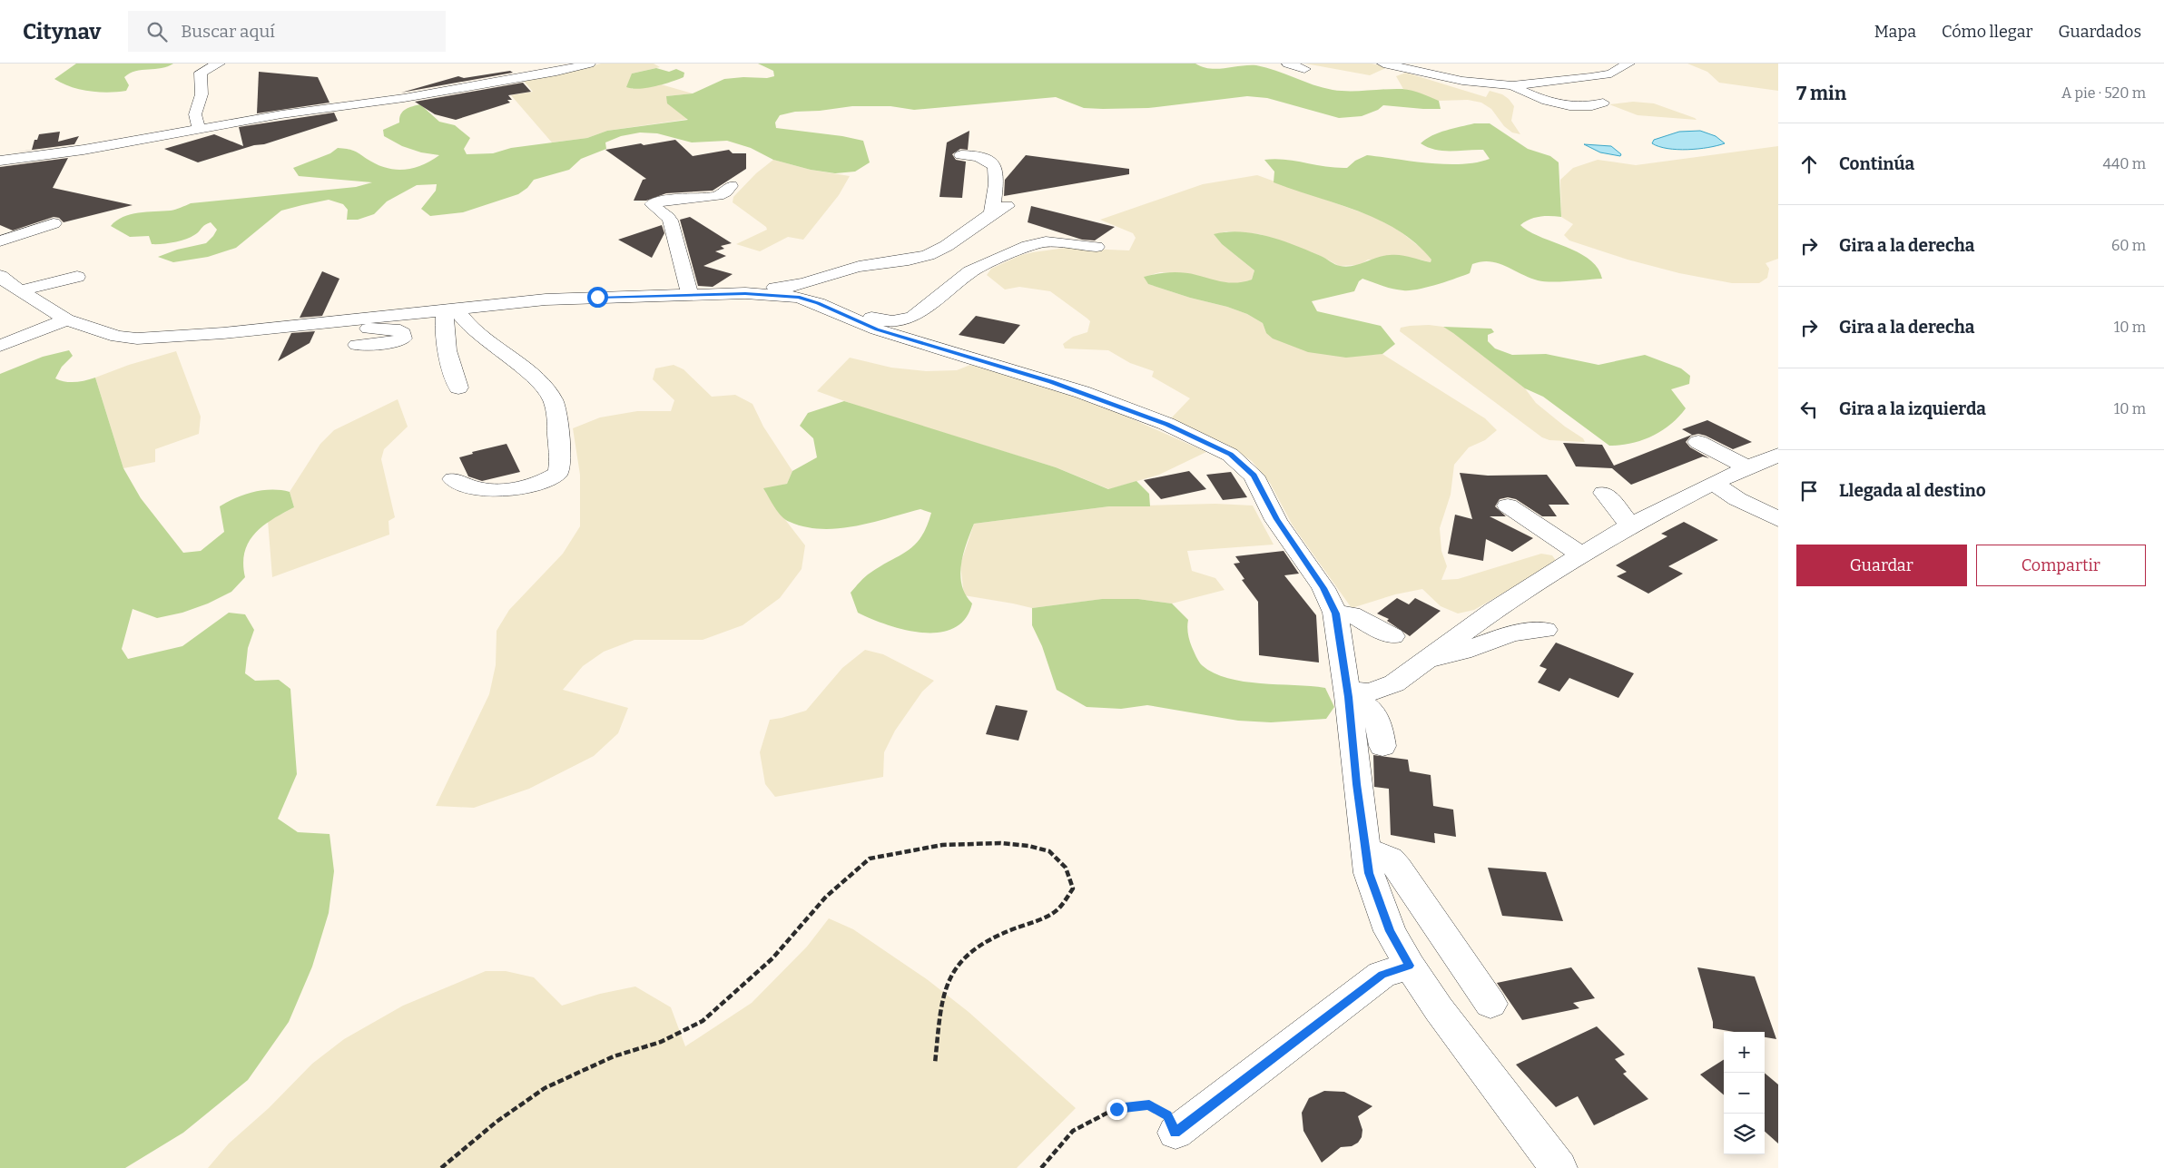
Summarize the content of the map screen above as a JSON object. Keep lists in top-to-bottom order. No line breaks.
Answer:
{"page":{"header":"Citynav","search":"Buscar aquí","nav":["Mapa","Cómo llegar","Guardados"],"heading":["7 min","A pie · 520 m"],"list":[["Continúa","440 m"],["Gira a la derecha","60 m"],["Gira a la derecha","10 m"],["Gira a la izquierda","10 m"],"Llegada al destino"],"buttons":["Guardar","Compartir"],"map_buttons":["+","−"]}}
